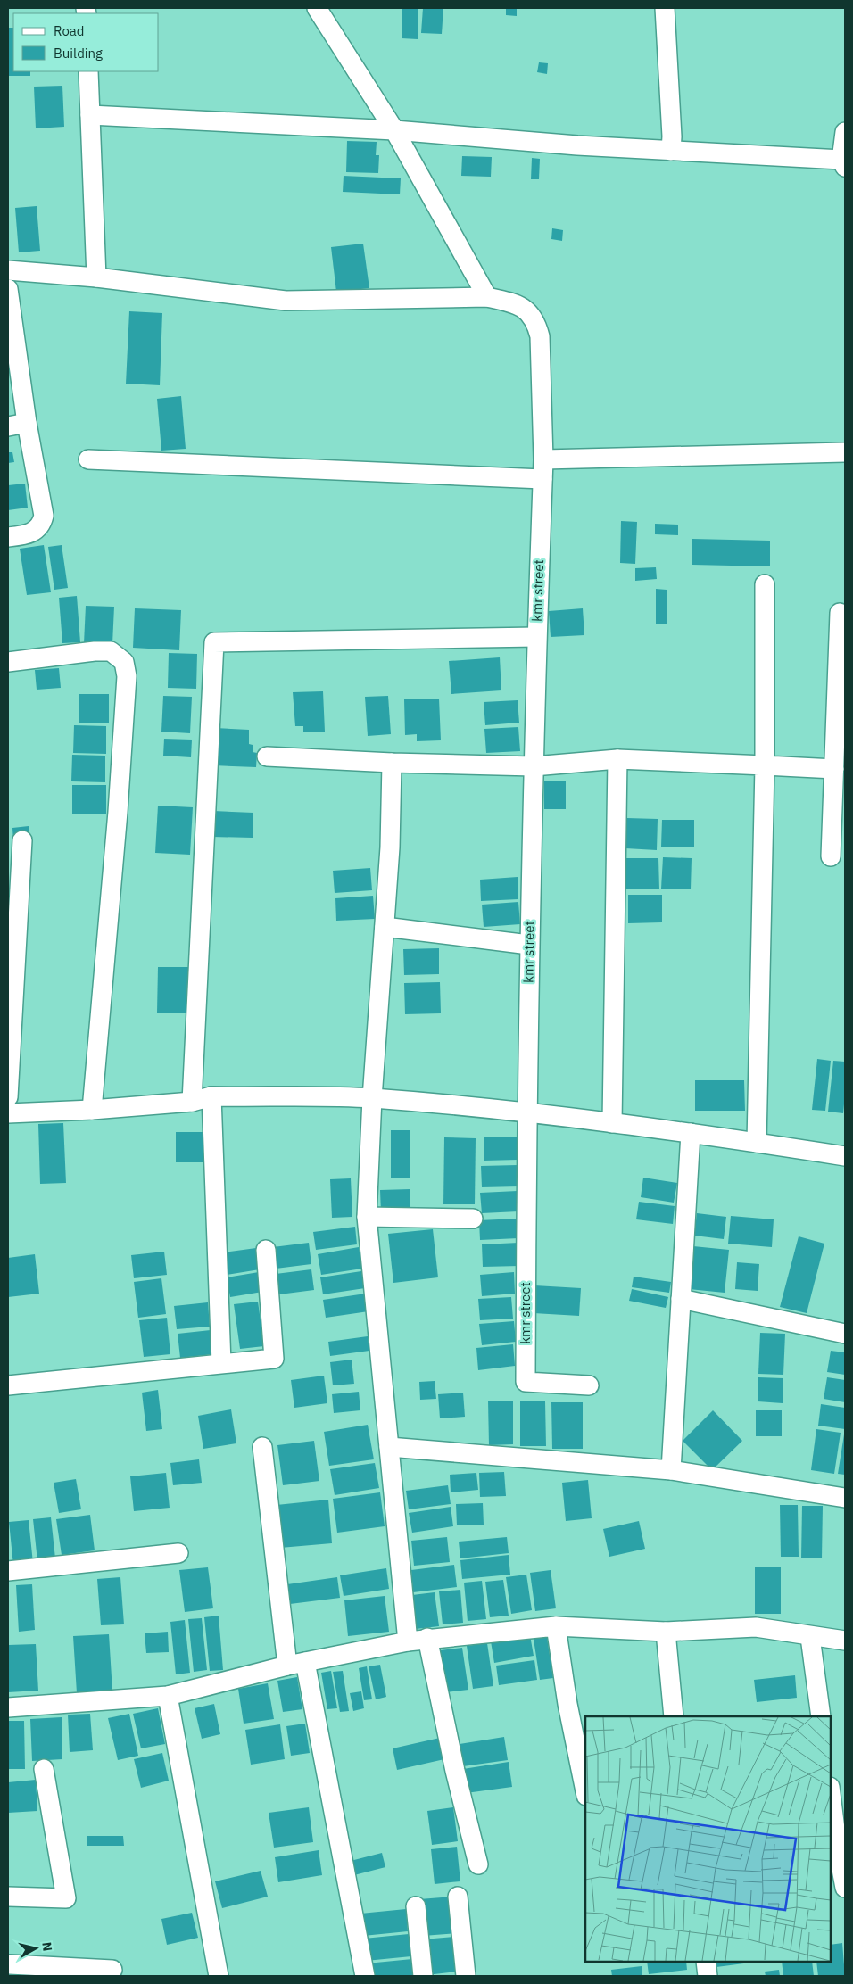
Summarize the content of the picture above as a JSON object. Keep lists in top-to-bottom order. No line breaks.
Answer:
{"streets":{"street":["kmr street"]},"legend":["Road","Building"],"north":"right"}
